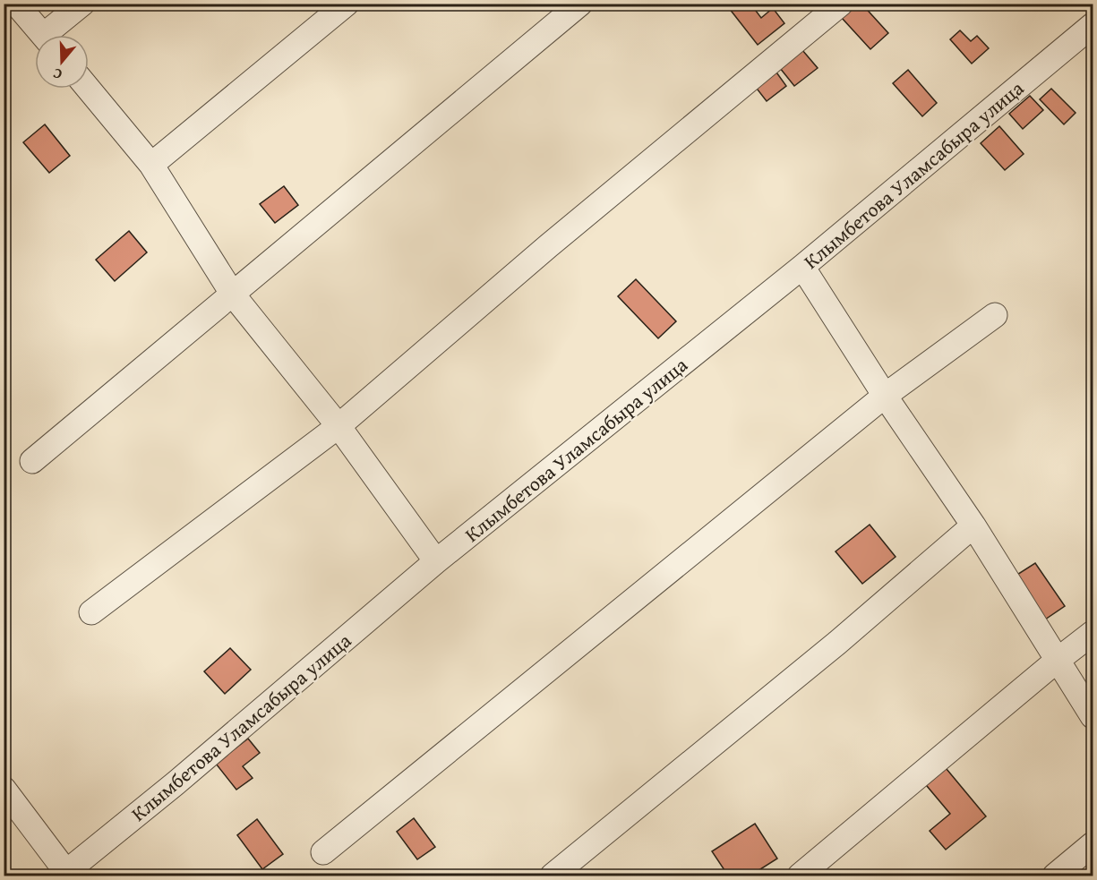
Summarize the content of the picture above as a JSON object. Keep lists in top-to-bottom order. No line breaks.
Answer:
{"streets":{"street":["Клымбетова Уламсабыра улица"]},"north":"bottom"}
